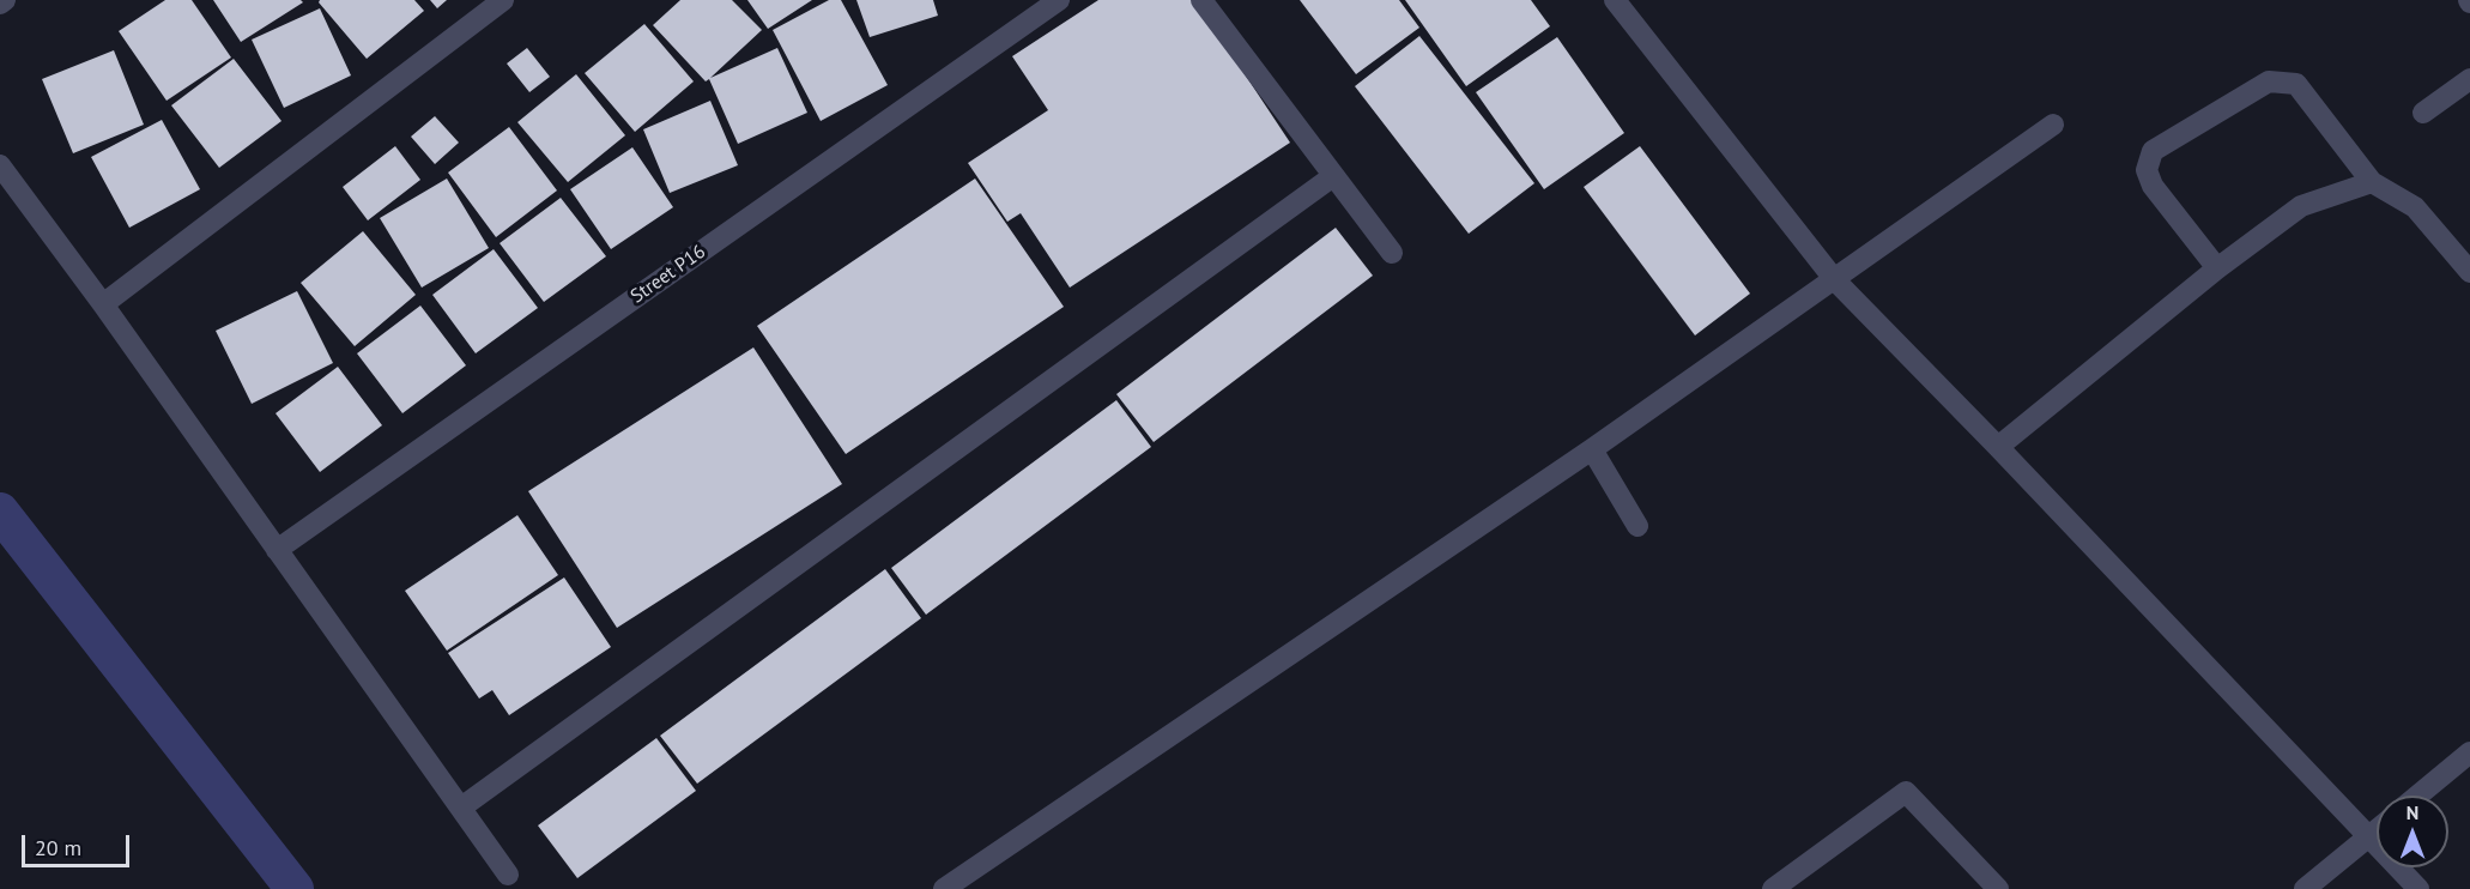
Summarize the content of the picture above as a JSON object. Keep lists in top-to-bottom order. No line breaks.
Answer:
{"streets":{"street":["Street P16"]},"scale_bar":"20 m","north":"top"}
